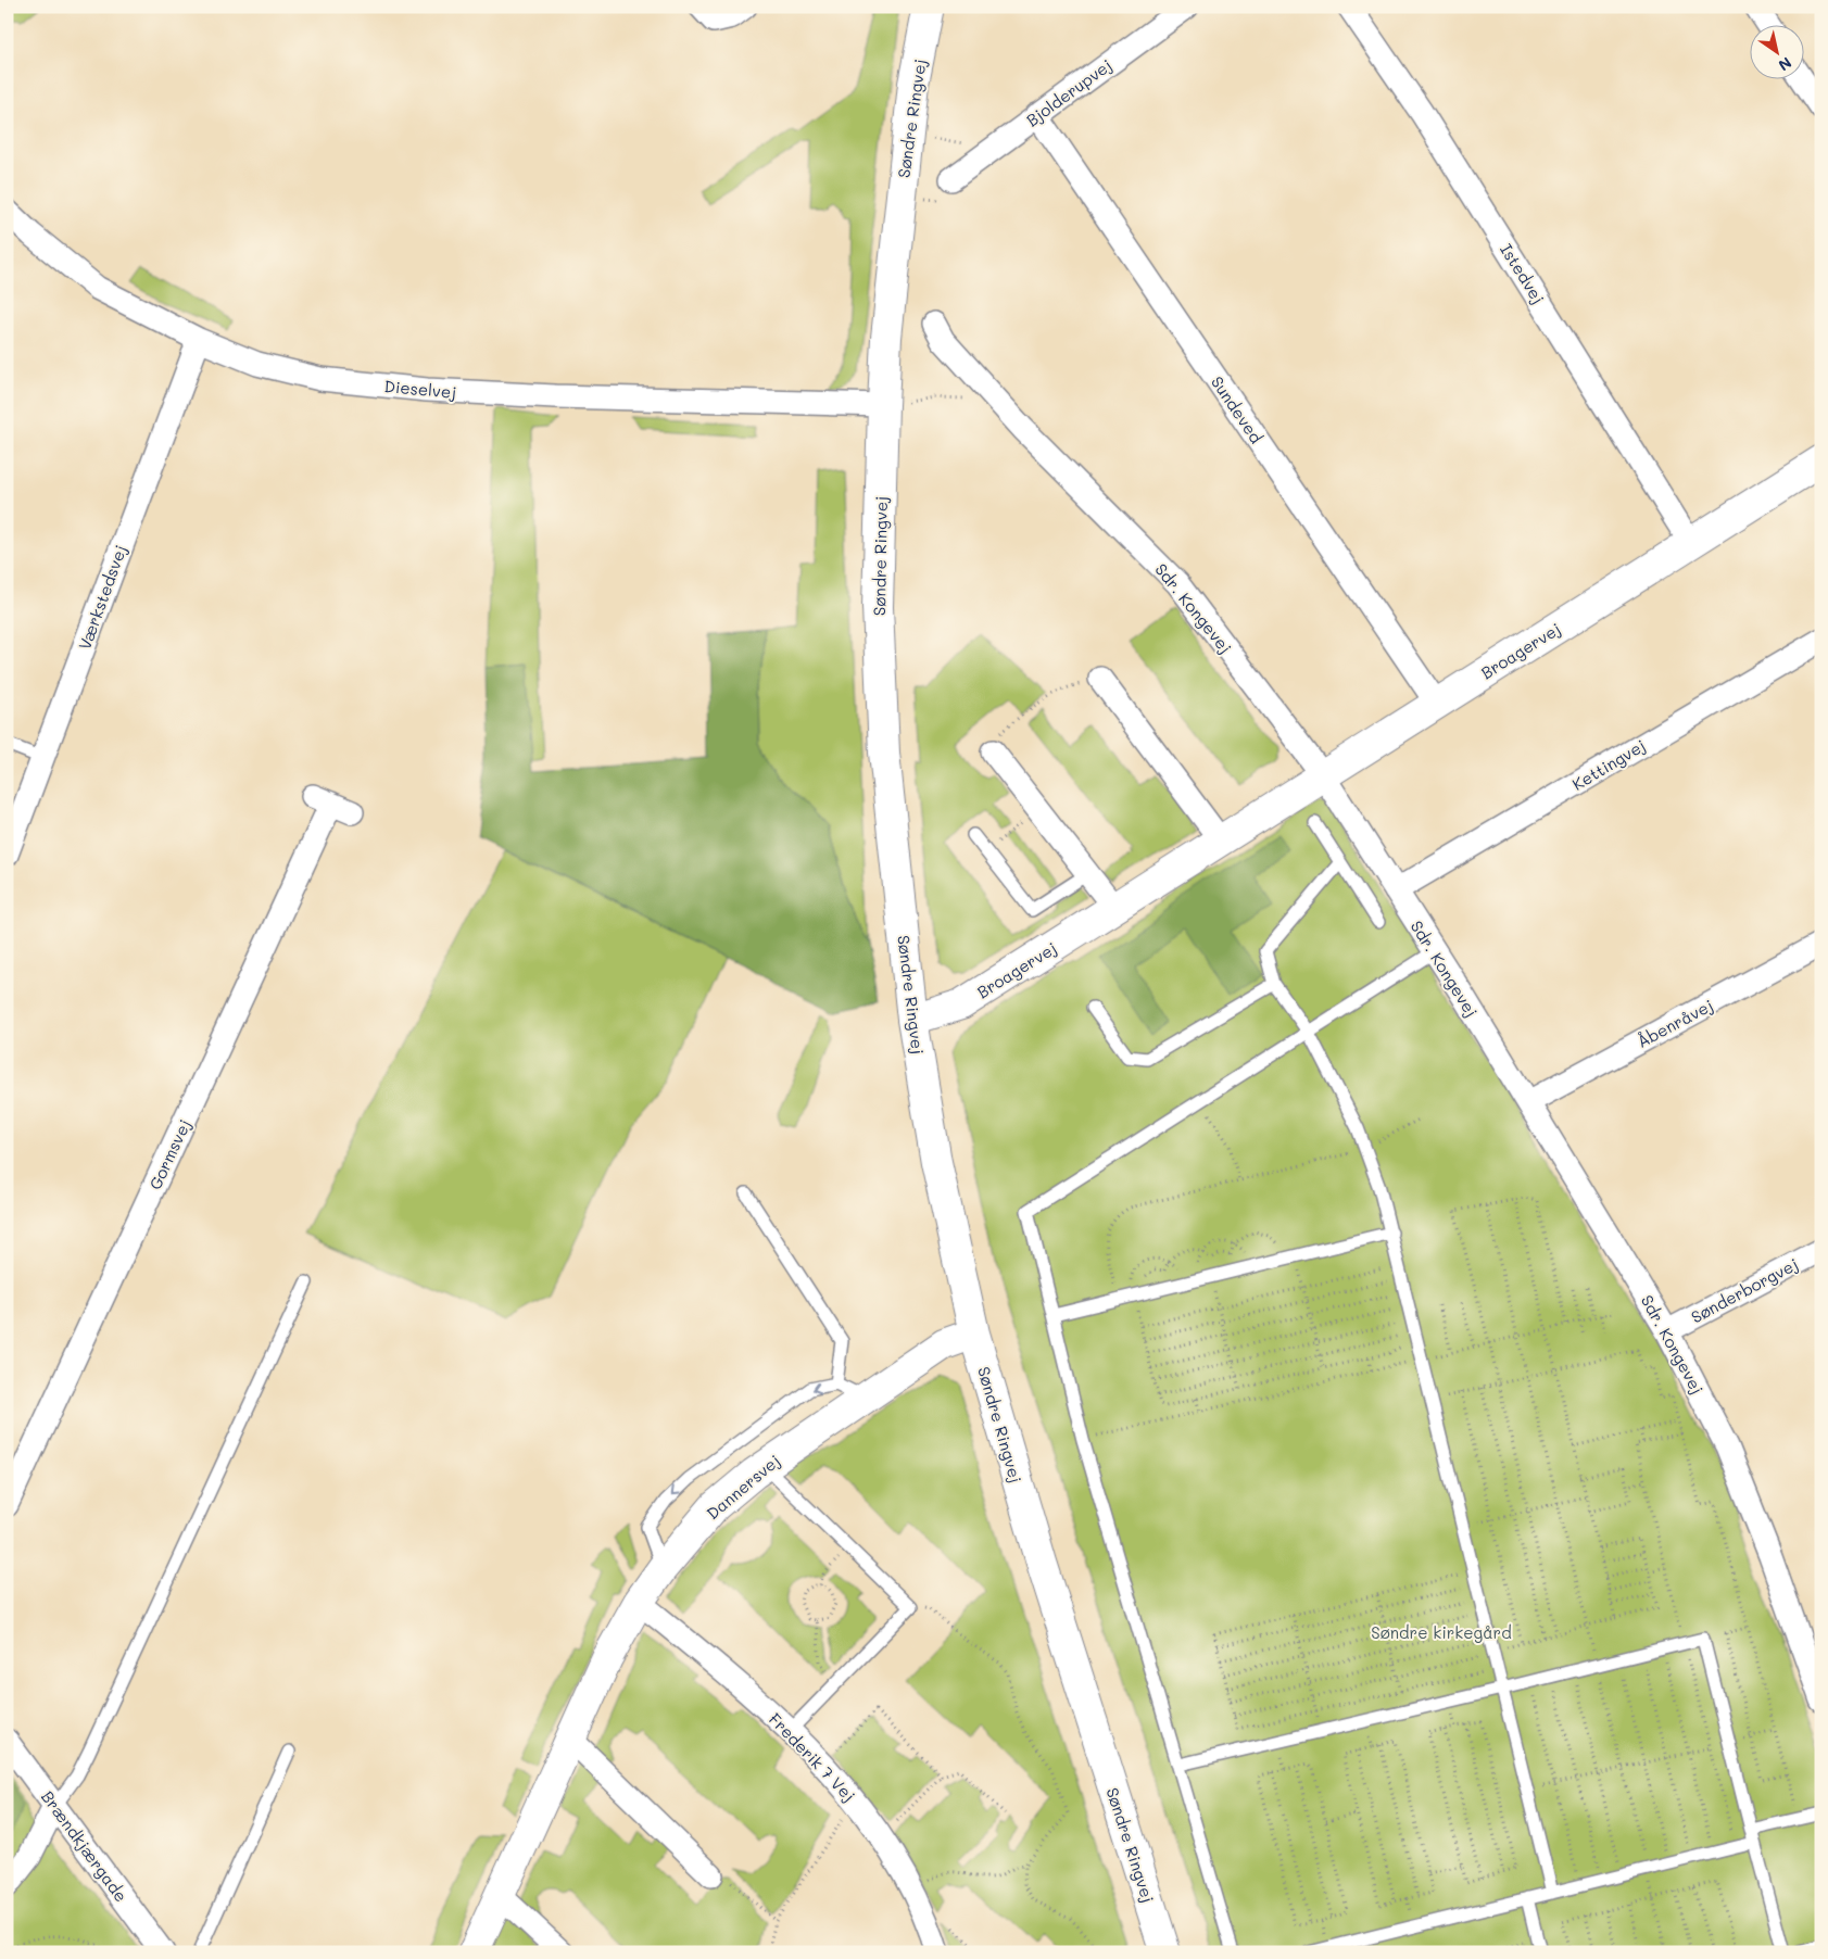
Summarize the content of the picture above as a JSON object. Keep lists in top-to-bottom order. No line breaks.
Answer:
{"streets":{"main road":["Søndre Ringvej","Broagervej","Dannersvej"],"street":["Bjolderupvej","Istedvej","Dieselvej","Sundeved","Værkstedsvej","Sdr. Kongevej","Kettingvej","Åbenråvej","Gormsvej","Sønderborgvej","Frederik 7 Vej","Brændkjærgade"]},"crossings":[["Bjolderupvej","Sundeved"],["Søndre Ringvej","Dieselvej"],["Søndre Ringvej","Broagervej"],["Søndre Ringvej","Dannersvej"],["Istedvej","Broagervej"],["Dieselvej","Værkstedsvej"],["Sundeved","Broagervej"],["Sdr. Kongevej","Broagervej"],["Sdr. Kongevej","Kettingvej"],["Sdr. Kongevej","Åbenråvej"],["Sdr. Kongevej","Sønderborgvej"],["Dannersvej","Frederik 7 Vej"]],"parks":["Søndre kirkegård"],"north":"bottom right"}
